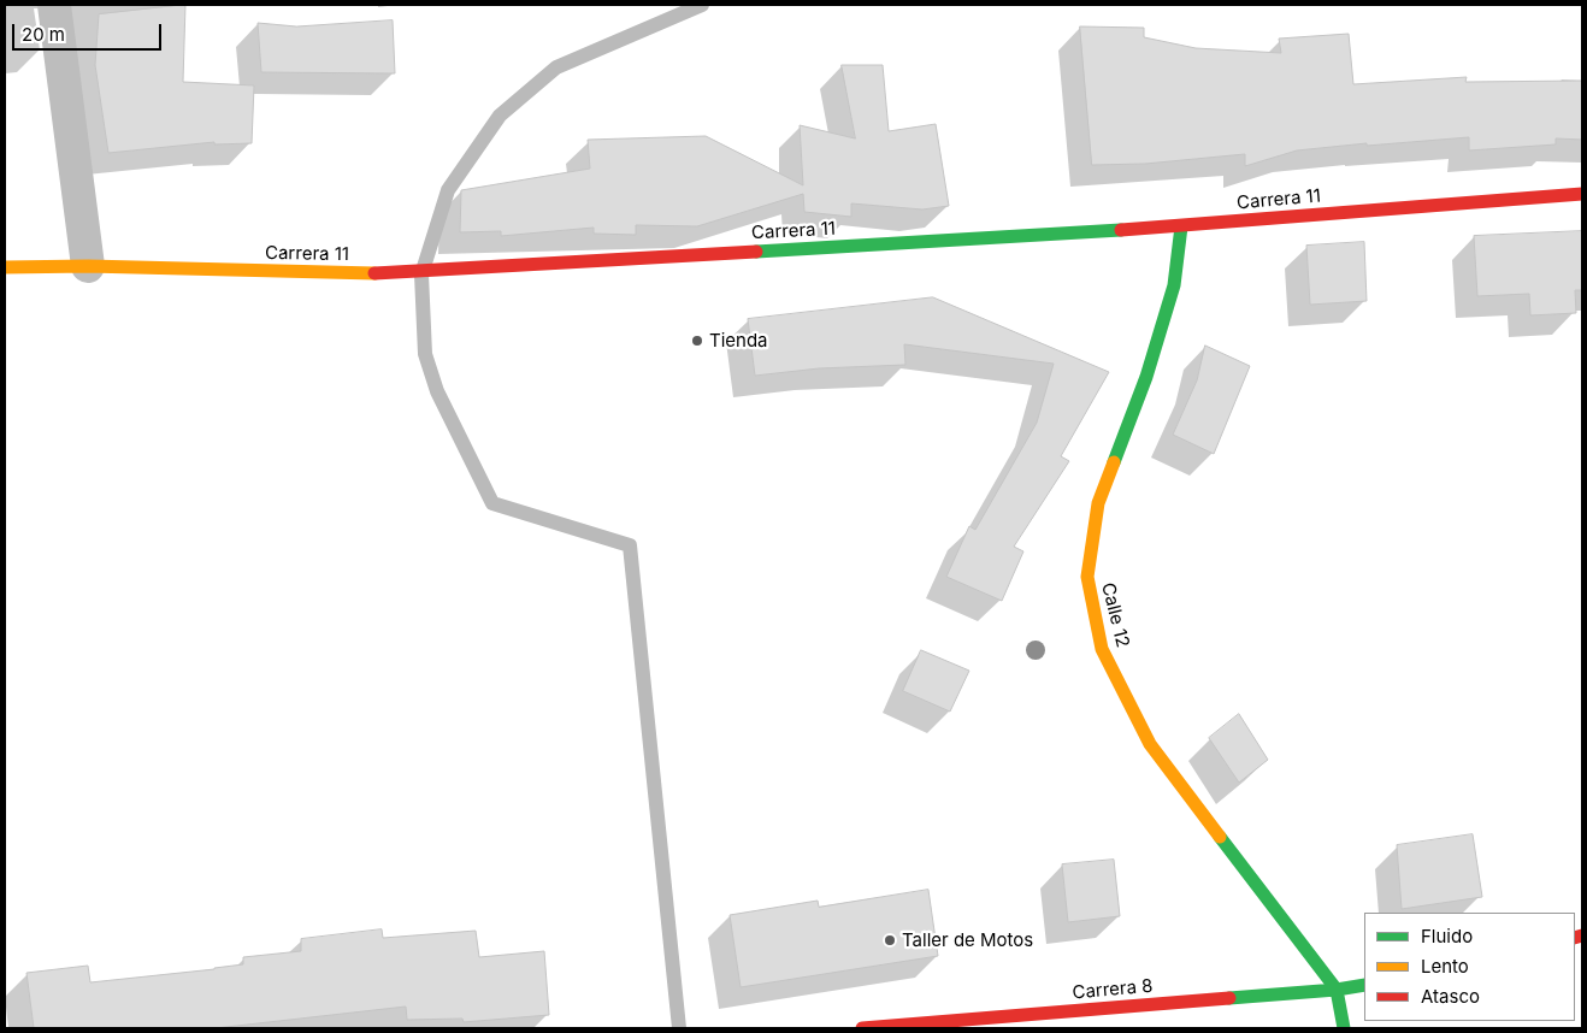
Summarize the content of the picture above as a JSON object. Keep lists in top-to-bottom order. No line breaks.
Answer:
{"streets":{"street":["Carrera 11","Calle 12","Carrera 8"]},"crossings":[["Carrera 11","Calle 12"],["Calle 12","Carrera 8"]],"places":["Tienda","Taller de Motos"],"legend":["Fluido","Lento","Atasco"],"scale_bar":"20 m"}
